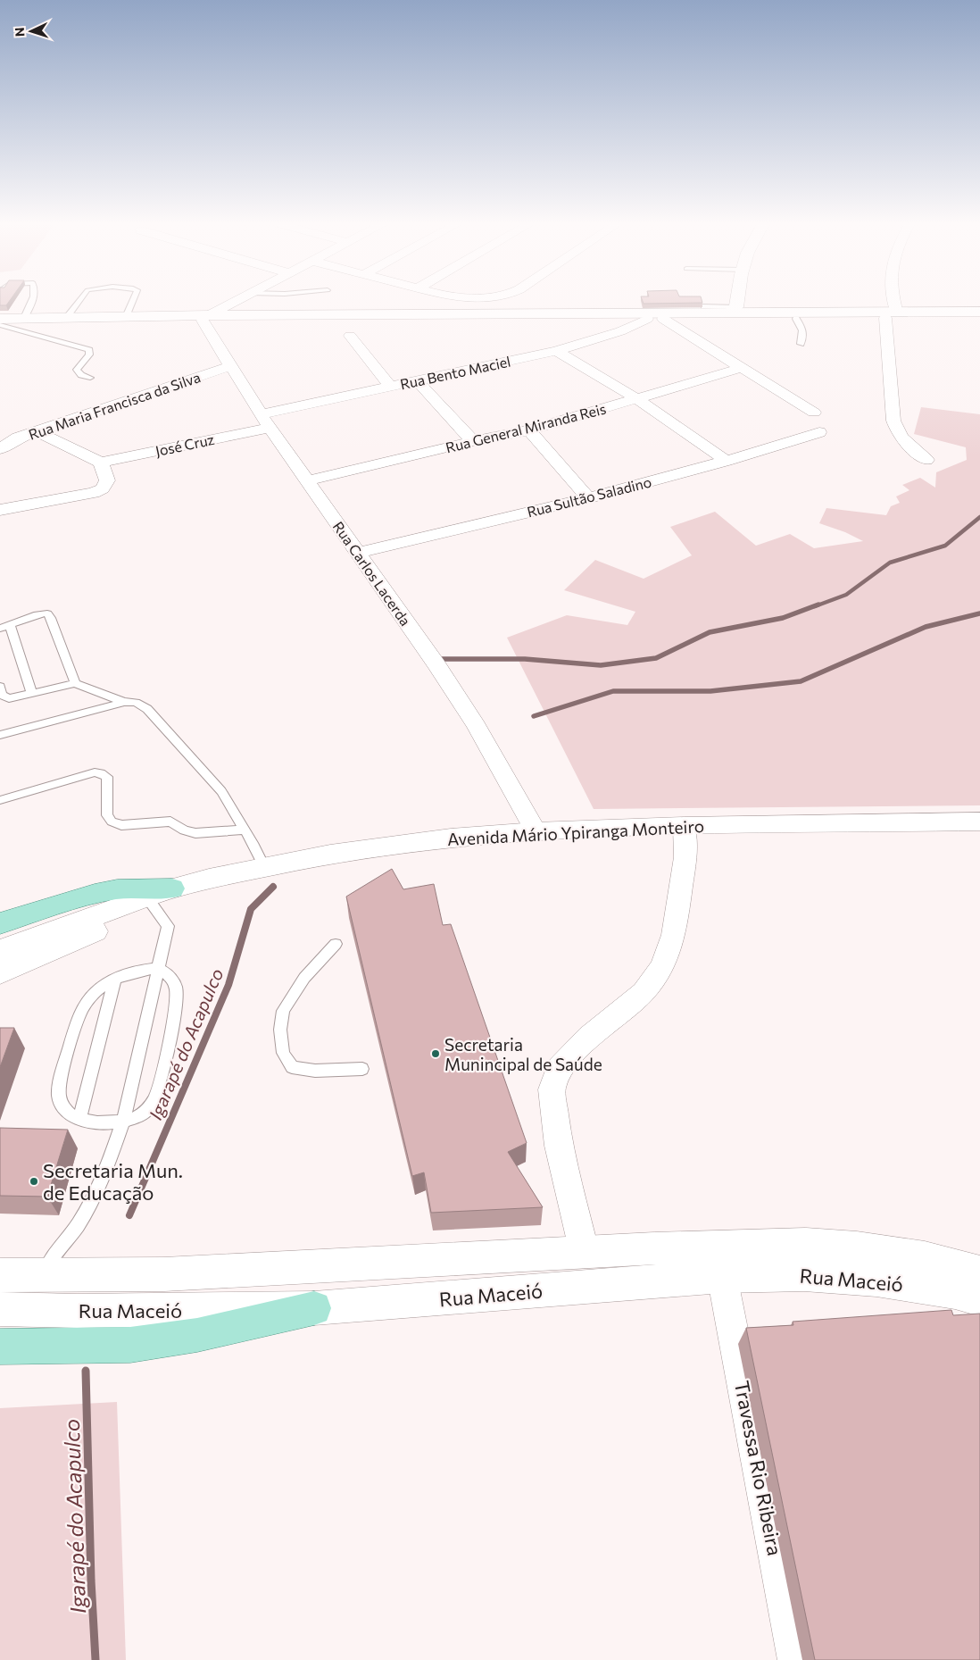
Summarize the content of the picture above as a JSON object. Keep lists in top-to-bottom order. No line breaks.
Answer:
{"streets":{"main road":["Avenida Mário Ypiranga Monteiro","Rua Maceió"],"street":["Rua Bento Maciel","Rua Maria Francisca da Silva","Rua General Miranda Reis","José Cruz","Rua Sultão Saladino","Rua Carlos Lacerda","Travessa Rio Ribeira"]},"crossings":[["Rua Bento Maciel","José Cruz"],["Rua Bento Maciel","Rua Carlos Lacerda"],["Rua Maria Francisca da Silva","Rua Carlos Lacerda"],["Rua General Miranda Reis","Rua Carlos Lacerda"],["José Cruz","Rua Carlos Lacerda"],["Rua Sultão Saladino","Rua Carlos Lacerda"],["Rua Carlos Lacerda","Avenida Mário Ypiranga Monteiro"],["Rua Maceió","Travessa Rio Ribeira"]],"water":["Igarapé do Acapulco"],"places":["Secretaria Munincipal de Saúde","Secretaria Mun. de Educação"],"north":"left"}
